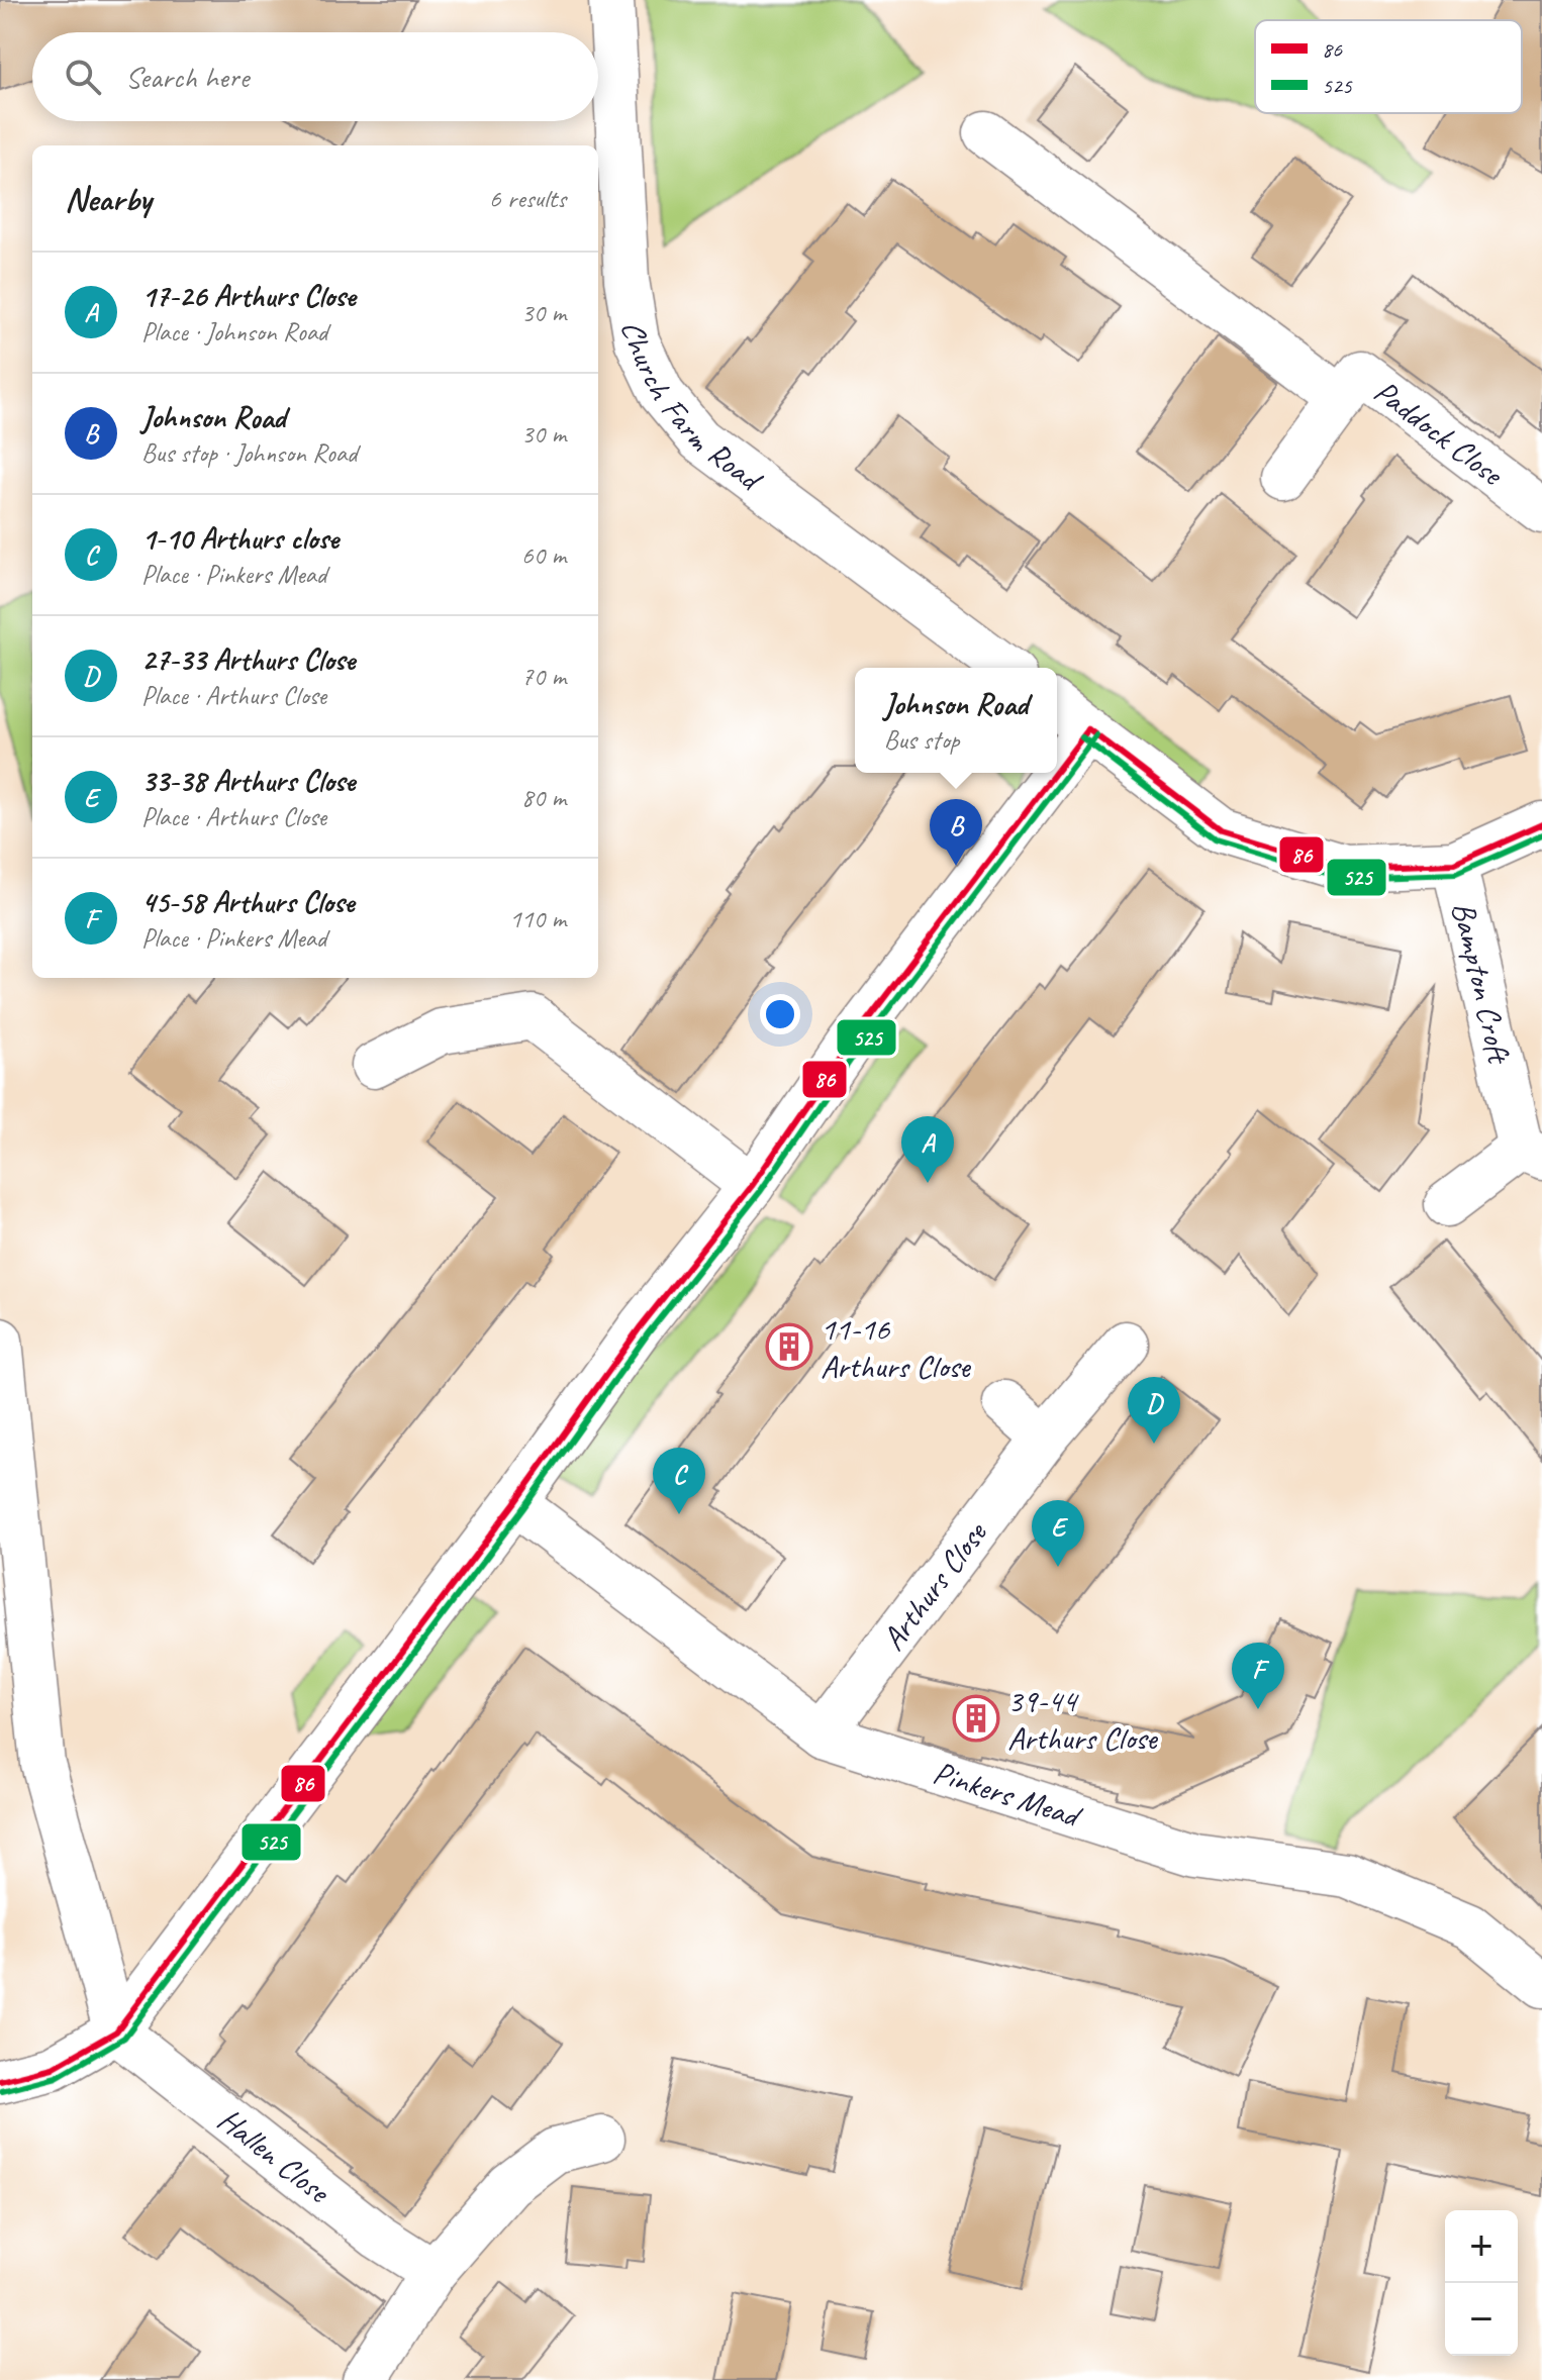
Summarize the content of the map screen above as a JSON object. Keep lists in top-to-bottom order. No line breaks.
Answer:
{"streets":{"street":["Church Farm Road","Paddock Close","Bampton Croft","Arthurs Close","Pinkers Mead","Hallen Close"]},"crossings":[["Arthurs Close","Pinkers Mead"]],"places":{"building":["11-16 Arthurs Close","39-44 Arthurs Close"]},"lines":["transit line 86","transit line 525"],"legend":["86","525"],"page":{"search":"Search here","heading":["Nearby","6 results"],"list":[{"mark":"A","name":"17-26 Arthurs Close","note":"Place · Johnson Road","value":"30 m"},{"mark":"B","name":"Johnson Road","note":"Bus stop · Johnson Road","value":"30 m"},{"mark":"C","name":"1-10 Arthurs close","note":"Place · Pinkers Mead","value":"60 m"},{"mark":"D","name":"27-33 Arthurs Close","note":"Place · Arthurs Close","value":"70 m"},{"mark":"E","name":"33-38 Arthurs Close","note":"Place · Arthurs Close","value":"80 m"},{"mark":"F","name":"45-58 Arthurs Close","note":"Place · Pinkers Mead","value":"110 m"}],"popup":["Johnson Road","Bus stop"],"pins":["B","A","D","C","E","F"],"map_buttons":["+","−"]}}
